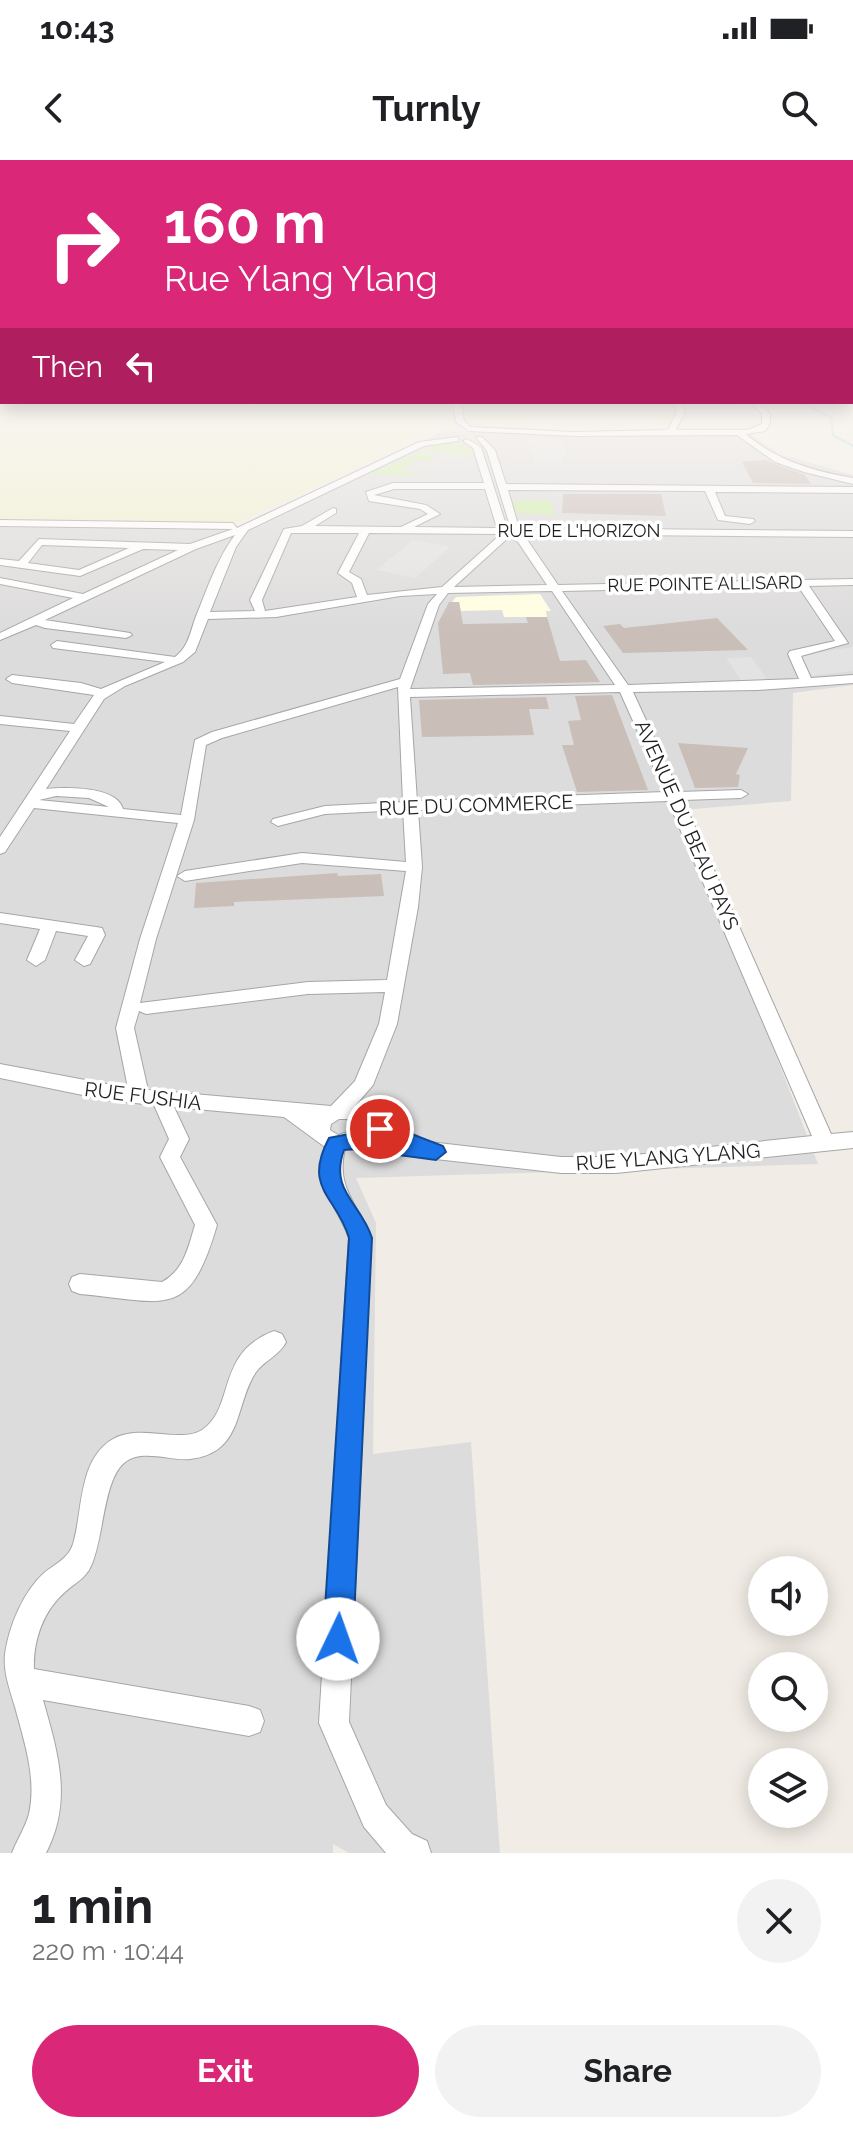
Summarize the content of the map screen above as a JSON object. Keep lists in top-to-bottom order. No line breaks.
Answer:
{"streets":{"street":["RUE DE L'HORIZON","RUE POINTE ALLISARD","RUE DU COMMERCE","AVENUE DU BEAU PAYS","RUE FUSHIA","RUE YLANG YLANG"]},"crossings":[["RUE DE L'HORIZON","AVENUE DU BEAU PAYS"],["RUE POINTE ALLISARD","AVENUE DU BEAU PAYS"],["RUE DU COMMERCE","AVENUE DU BEAU PAYS"],["AVENUE DU BEAU PAYS","RUE YLANG YLANG"],["RUE FUSHIA","RUE YLANG YLANG"]],"page":{"status":"10:43","header":"Turnly","turn":["160 m","Rue Ylang Ylang"],"then":"Then","heading":["1 min","220 m · 10:44"],"buttons":["Exit","Share"]}}
